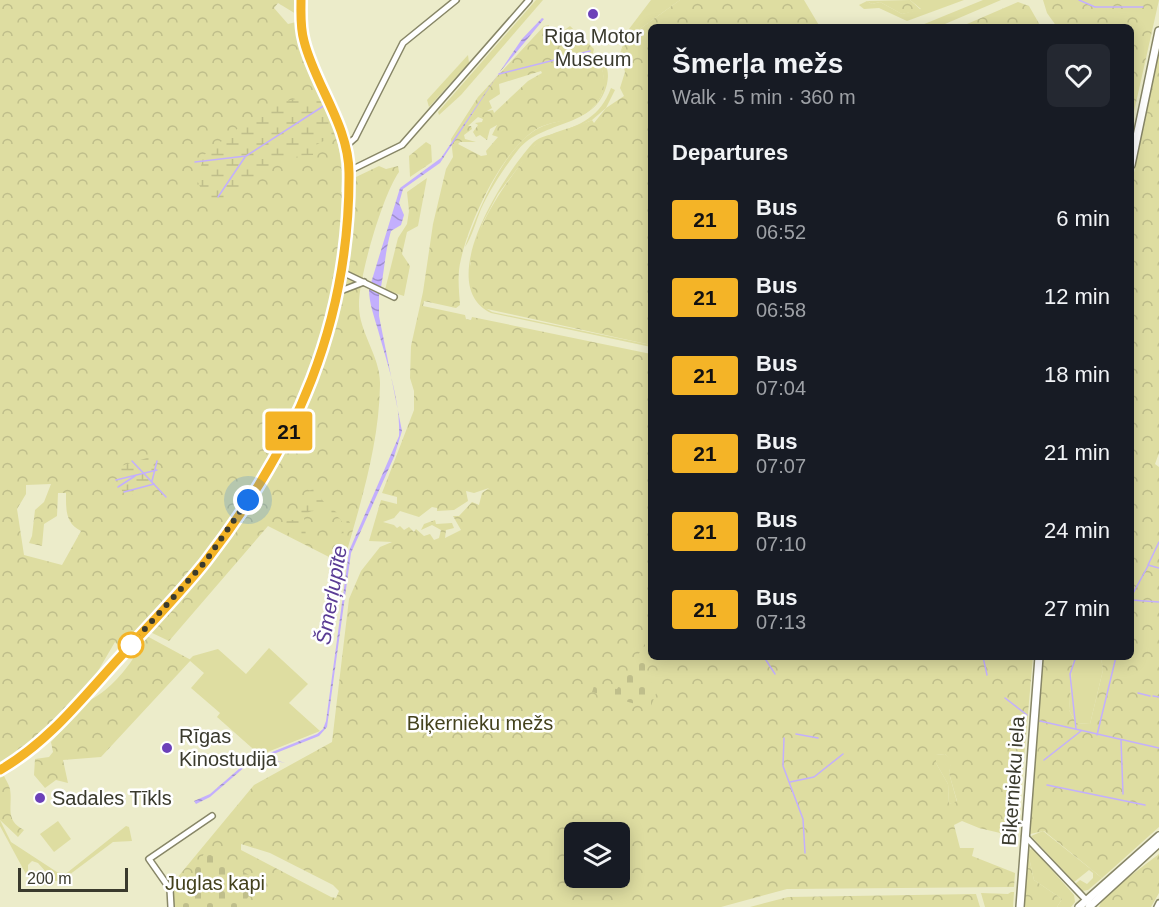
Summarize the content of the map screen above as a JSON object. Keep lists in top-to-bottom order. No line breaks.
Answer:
{"streets":{"main road":["Biķernieku iela"]},"water":["Šmerļupīte"],"parks":["Biķernieku mežs","Juglas kapi"],"places":["Riga Motor Museum","Rīgas Kinostudija","Sadales Tīkls"],"lines":["bus line 21"],"scale_bar":"200 m","page":{"on_map":"21","heading":[["Šmerļa mežs","Walk · 5 min · 360 m"],"Departures"],"list":[{"mark":"21","name":"Bus","note":"06:52","value":"6 min"},{"mark":"21","name":"Bus","note":"06:58","value":"12 min"},{"mark":"21","name":"Bus","note":"07:04","value":"18 min"},{"mark":"21","name":"Bus","note":"07:07","value":"21 min"},{"mark":"21","name":"Bus","note":"07:10","value":"24 min"},{"mark":"21","name":"Bus","note":"07:13","value":"27 min"}],"scale":"200 m"}}
